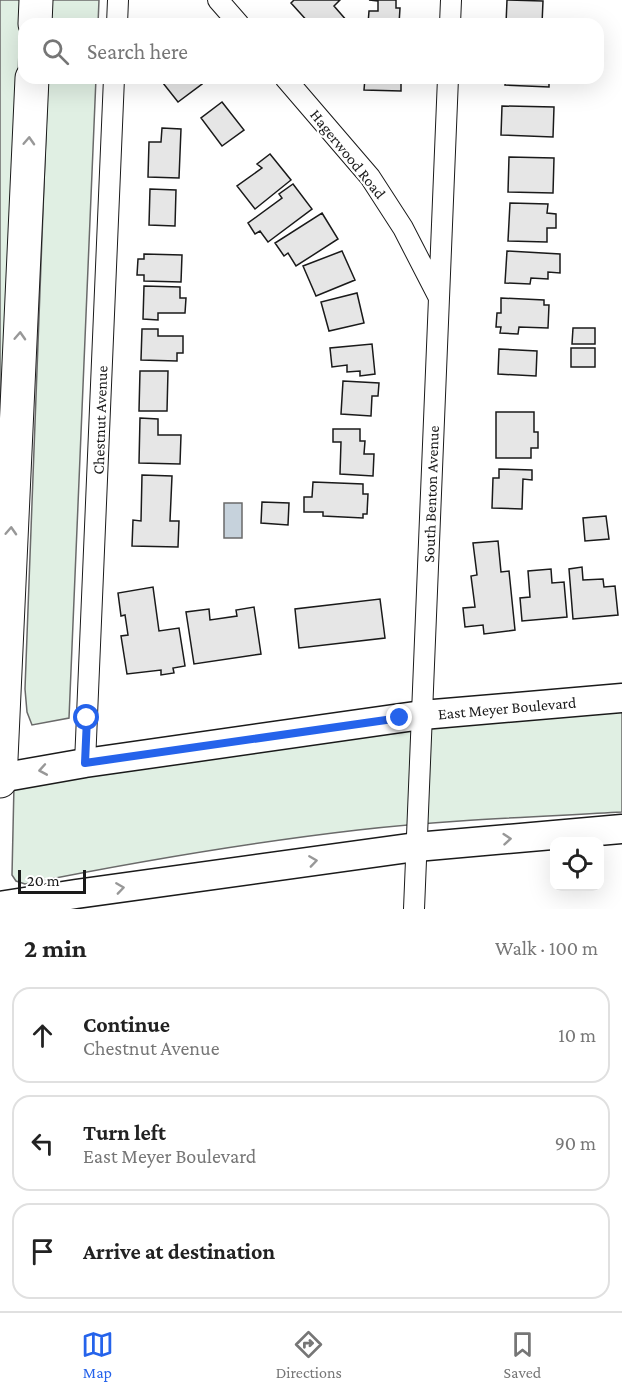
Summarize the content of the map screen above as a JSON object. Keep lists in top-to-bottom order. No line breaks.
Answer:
{"streets":{"main road":["East Meyer Boulevard"],"street":["Hagerwood Road","Chestnut Avenue","South Benton Avenue"]},"crossings":[["Hagerwood Road","South Benton Avenue"],["Chestnut Avenue","East Meyer Boulevard"],["South Benton Avenue","East Meyer Boulevard"]],"scale_bar":"20 m","page":{"search":"Search here","scale":"20 m","heading":["2 min","Walk · 100 m"],"list":[["Continue","Chestnut Avenue","10 m"],["Turn left","East Meyer Boulevard","90 m"],"Arrive at destination"],"nav":["Map","Directions","Saved"]}}
